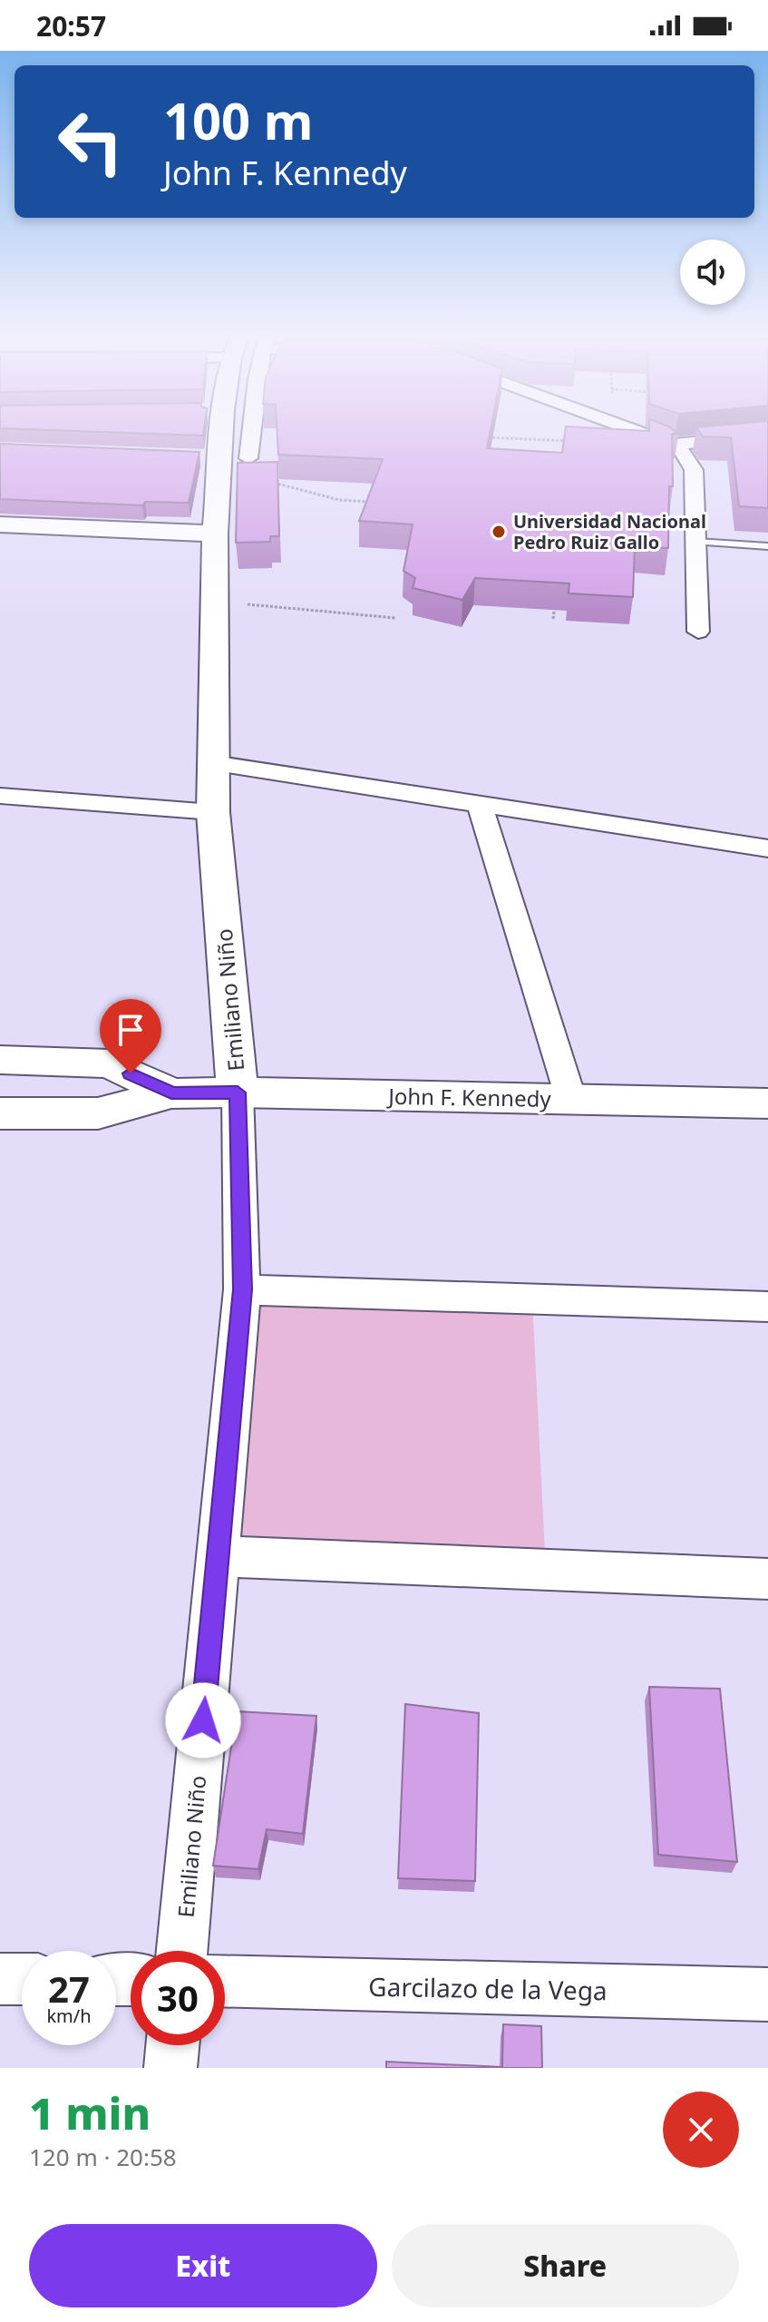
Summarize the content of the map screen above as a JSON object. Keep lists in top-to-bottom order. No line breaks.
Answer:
{"streets":{"main road":["Emiliano Niño","John F. Kennedy"],"street":["Garcilazo de la Vega"]},"crossings":[["Emiliano Niño","John F. Kennedy"]],"places":["Universidad Nacional Pedro Ruiz Gallo"],"page":{"status":"20:57","turn":["100 m","John F. Kennedy"],"speed":"27 km/h","limit":"30","heading":["1 min","120 m · 20:58"],"buttons":["Exit","Share"]}}
